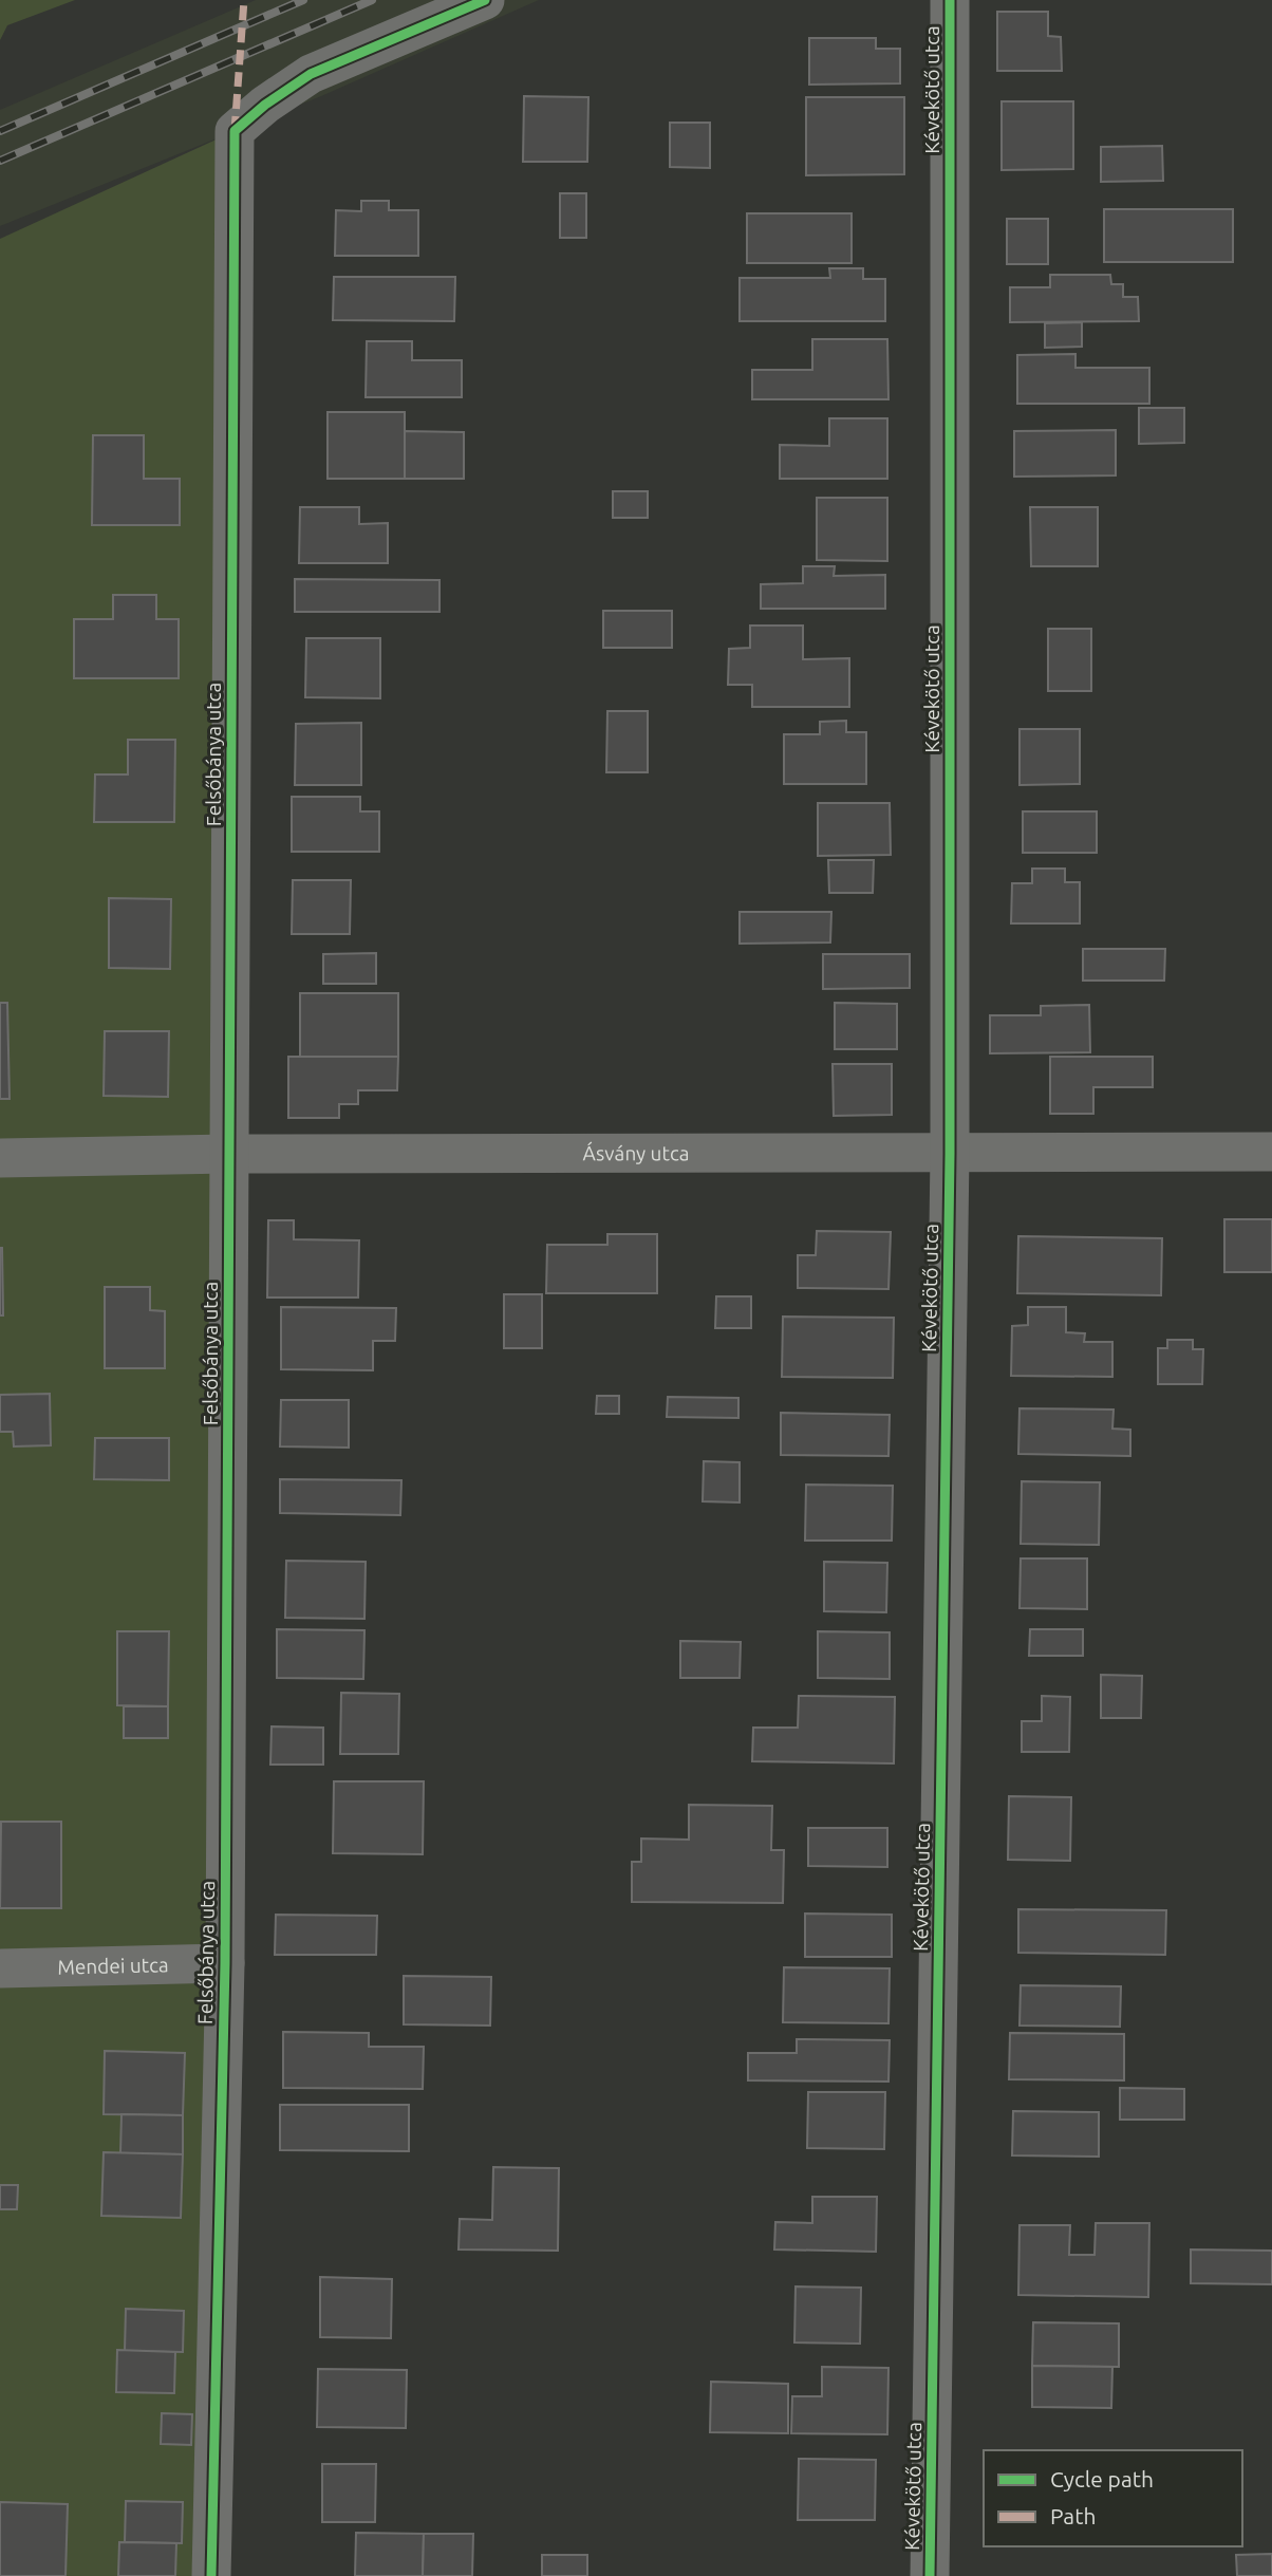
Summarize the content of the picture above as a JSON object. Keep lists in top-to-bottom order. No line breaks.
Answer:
{"streets":{"street":["Kévekötő utca","Felsőbánya utca","Ásvány utca","Mendei utca"]},"crossings":[["Kévekötő utca","Ásvány utca"],["Felsőbánya utca","Ásvány utca"],["Felsőbánya utca","Mendei utca"]],"legend":["Cycle path","Path"]}
